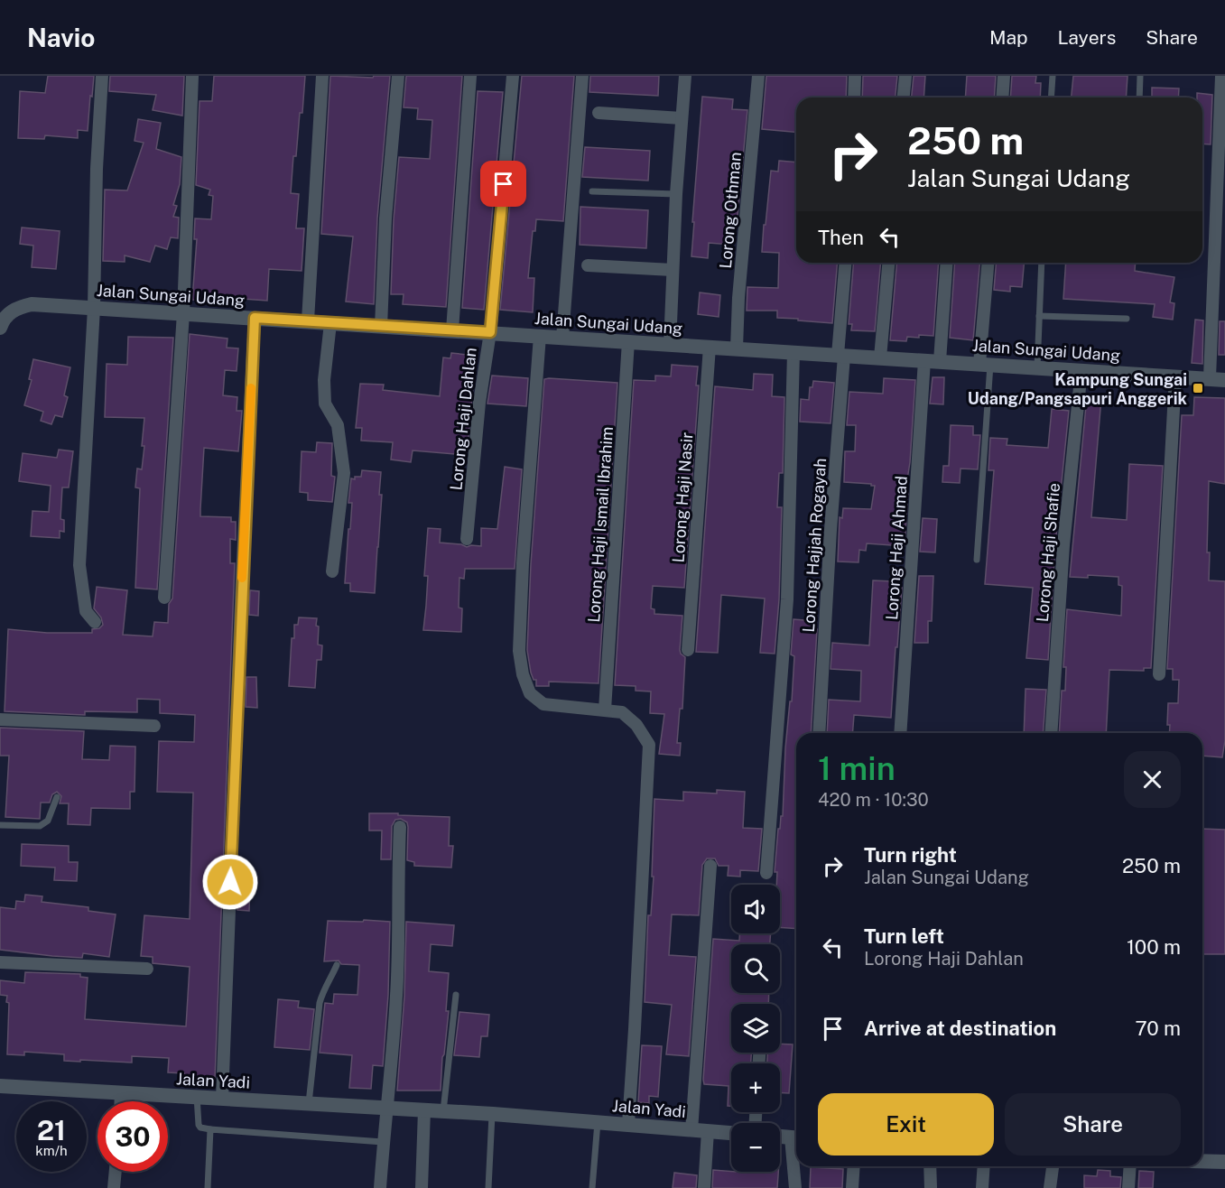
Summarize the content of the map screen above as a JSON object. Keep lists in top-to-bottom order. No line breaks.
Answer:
{"streets":{"street":["Lorong Othman","Jalan Sungai Udang","Lorong Haji Dahlan","Lorong Haji Nasir","Lorong Haji Ismail Ibrahim","Lorong Hajjah Rogayah","Lorong Haji Ahmad","Lorong Haji Shafie","Jalan Yadi"]},"crossings":[["Lorong Othman","Jalan Sungai Udang"],["Jalan Sungai Udang","Lorong Haji Dahlan"],["Jalan Sungai Udang","Lorong Haji Nasir"],["Jalan Sungai Udang","Lorong Haji Ismail Ibrahim"],["Jalan Sungai Udang","Lorong Hajjah Rogayah"],["Jalan Sungai Udang","Lorong Haji Ahmad"],["Jalan Sungai Udang","Lorong Haji Shafie"]],"places":{"transit":["Kampung Sungai Udang/Pangsapuri Anggerik"]},"page":{"header":"Navio","nav":["Map","Layers","Share"],"turn":["250 m","Jalan Sungai Udang"],"then":"Then","heading":["1 min","420 m · 10:30"],"list":[{"name":"Turn right","note":"Jalan Sungai Udang","value":"250 m"},{"name":"Turn left","note":"Lorong Haji Dahlan","value":"100 m"},{"name":"Arrive at destination","value":"70 m"}],"map_buttons":["+","−"],"buttons":["Exit","Share"],"speed":"21 km/h","limit":"30"}}
